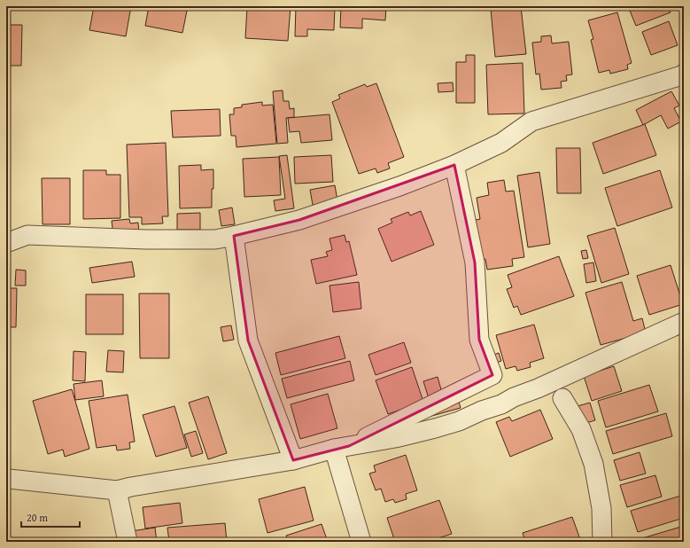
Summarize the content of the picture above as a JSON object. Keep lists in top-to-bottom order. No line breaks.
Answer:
{"scale_bar":"20 m"}
